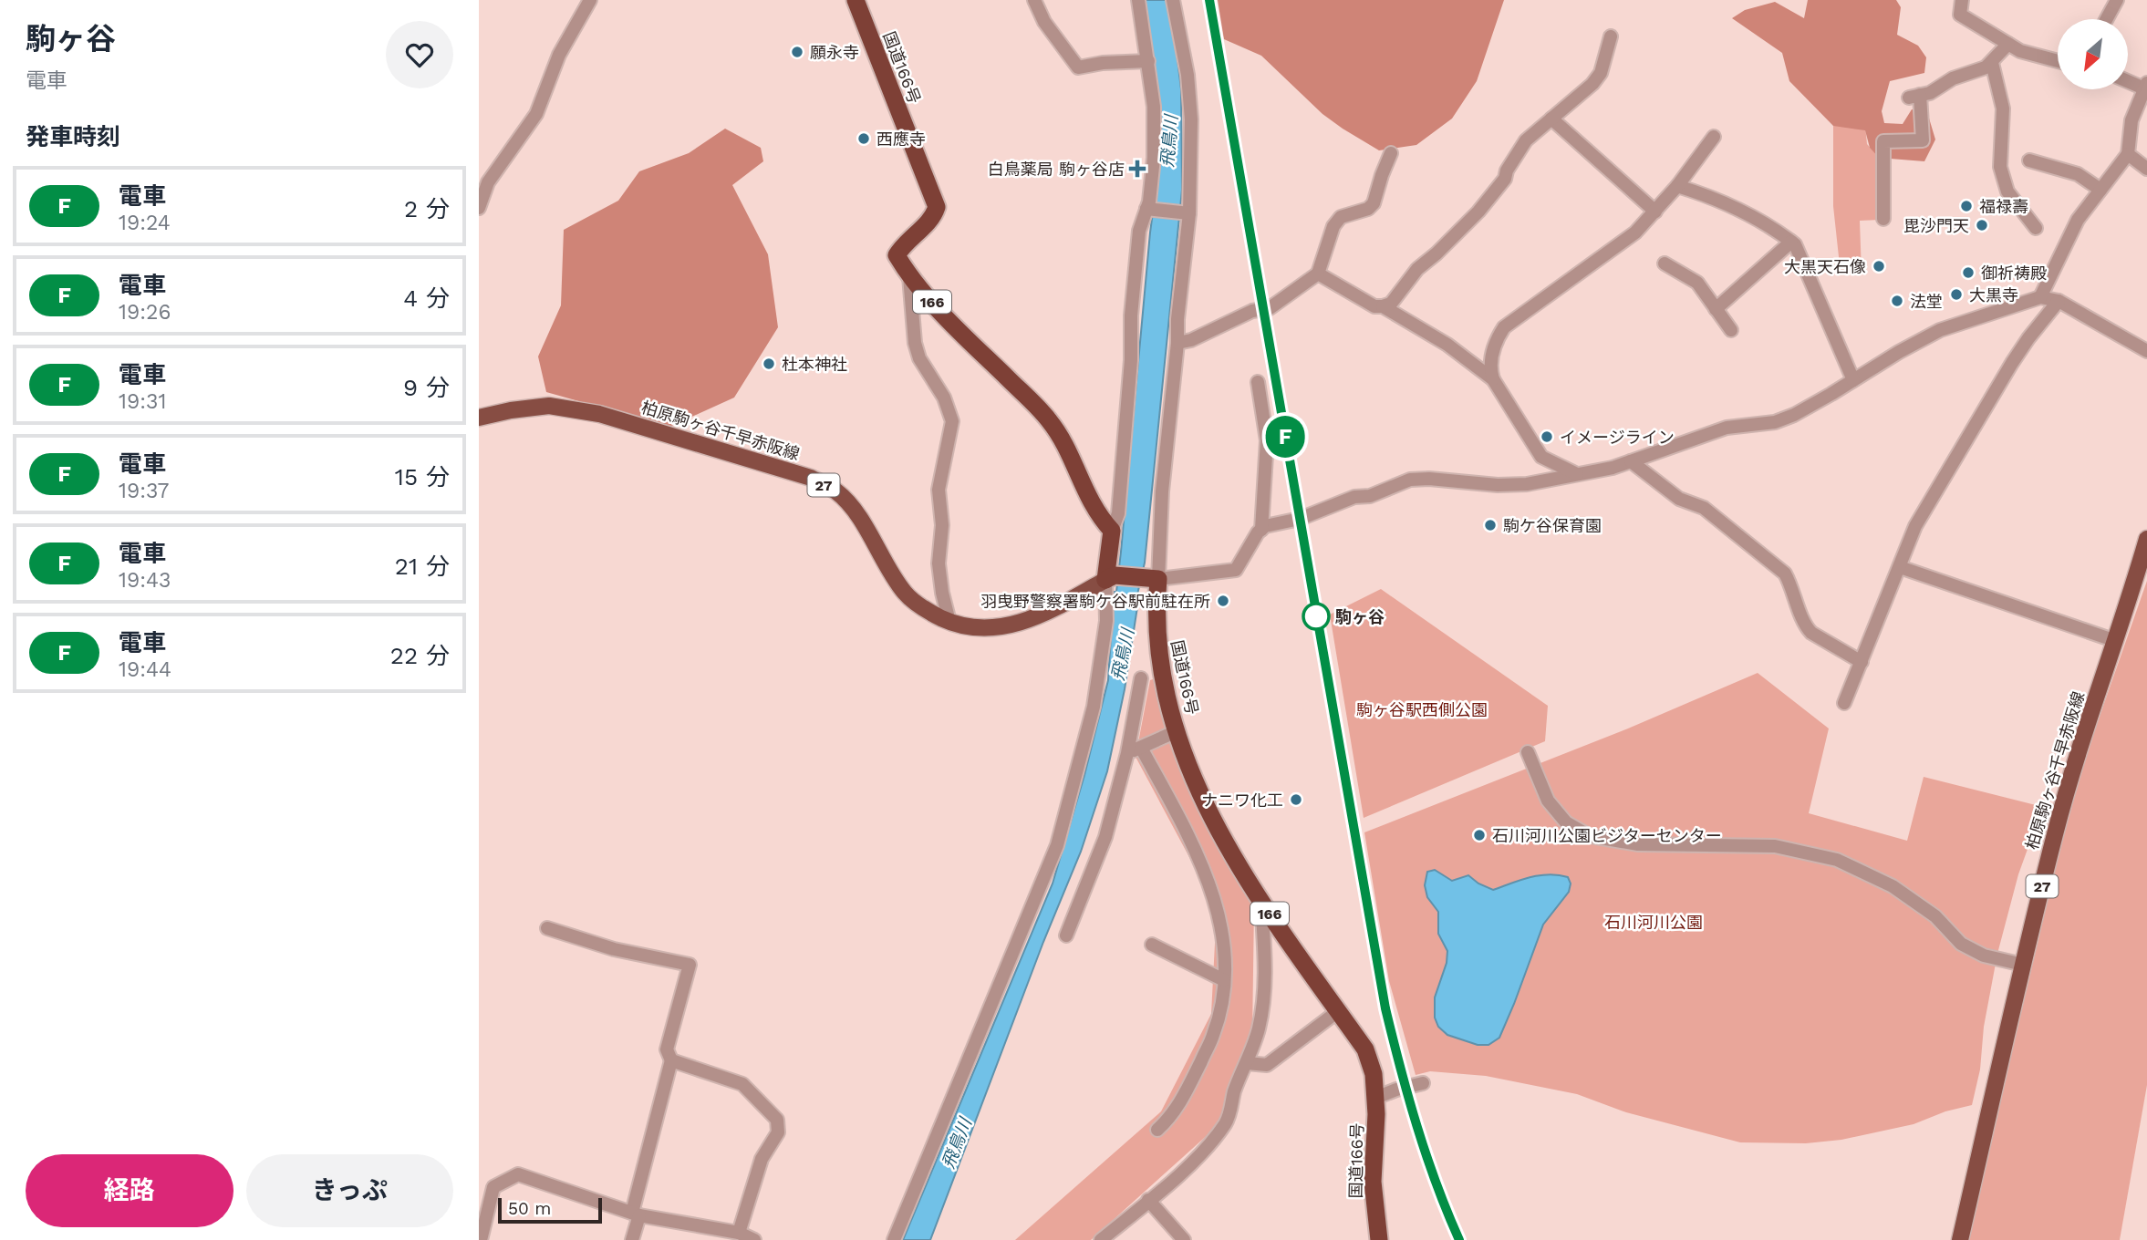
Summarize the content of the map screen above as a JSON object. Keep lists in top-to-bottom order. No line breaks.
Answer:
{"streets":{"highway":["国道166号","166"],"main road":["柏原駒ヶ谷千早赤阪線","27"]},"water":["飛鳥川"],"parks":["駒ヶ谷駅西側公園","石川河川公園"],"places":{"other":["願永寺","西應寺","福禄壽","毘沙門天","大黒天石像","御祈祷殿","大黒寺","法堂","杜本神社","イメージライン","駒ケ谷保育園","羽曳野警察署駒ケ谷駅前駐在所","駒ヶ谷","ナニワ化工","石川河川公園ビジターセンター"],"health":["白鳥薬局 駒ヶ谷店"]},"scale_bar":"50 m","north":"bottom left","page":{"heading":[["駒ヶ谷","電車"],"発車時刻"],"on_map":"F","list":[{"mark":"F","name":"電車","note":"19:24","value":"2 分"},{"mark":"F","name":"電車","note":"19:26","value":"4 分"},{"mark":"F","name":"電車","note":"19:31","value":"9 分"},{"mark":"F","name":"電車","note":"19:37","value":"15 分"},{"mark":"F","name":"電車","note":"19:43","value":"21 分"},{"mark":"F","name":"電車","note":"19:44","value":"22 分"}],"buttons":["経路","きっぷ"],"scale":"50 m"}}
